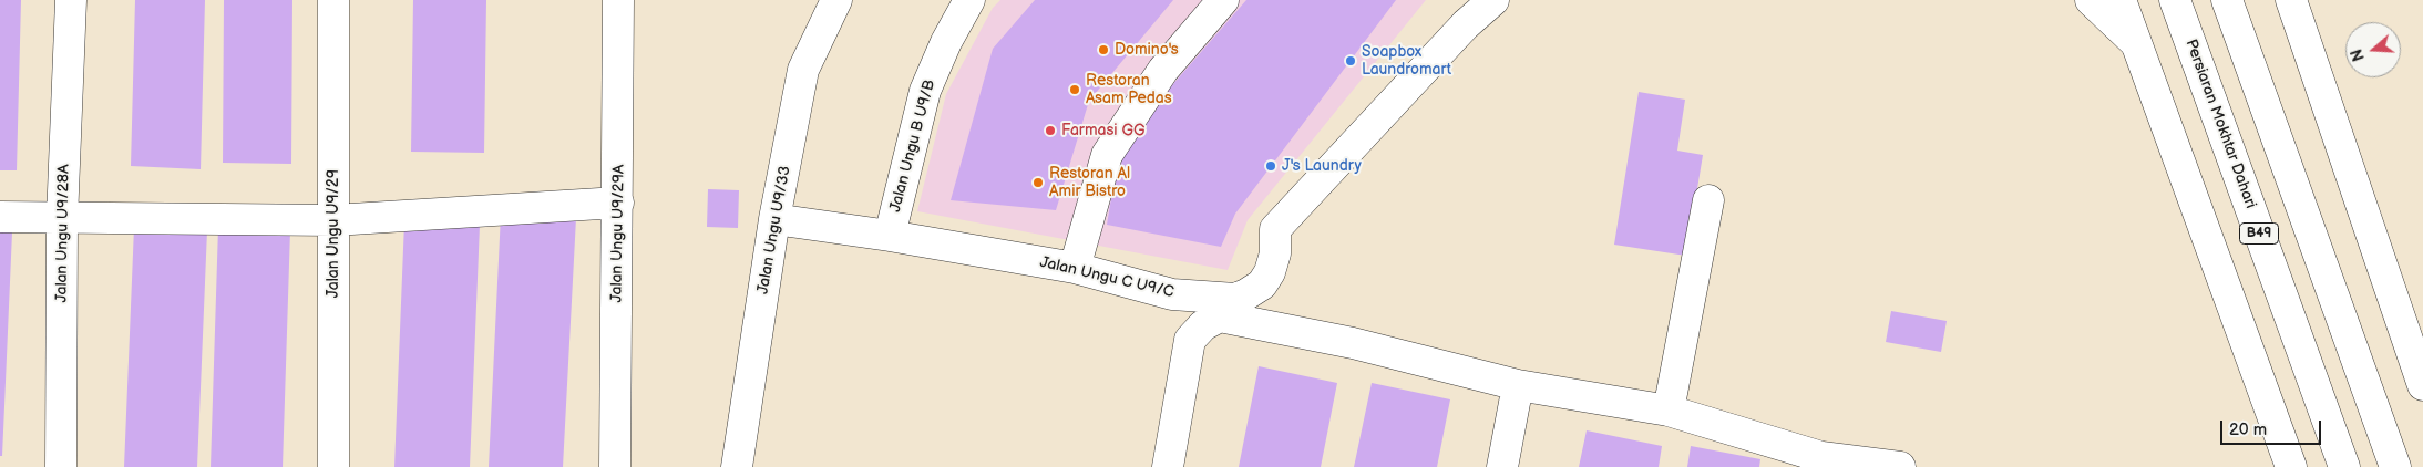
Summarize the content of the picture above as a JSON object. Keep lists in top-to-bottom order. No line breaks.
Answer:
{"streets":{"street":["Persiaran Mokhtar Dahari","Jalan Ungu B U9/B","Jalan Ungu U9/33","Jalan Ungu U9/28A","Jalan Ungu U9/29","Jalan Ungu U9/29A","B49","Jalan Ungu C U9/C"]},"crossings":[["Jalan Ungu B U9/B","Jalan Ungu C U9/C"],["Jalan Ungu U9/33","Jalan Ungu C U9/C"]],"places":["Domino's","Soapbox Laundromart","Restoran Asam Pedas","Farmasi GG","J's Laundry","Restoran Al Amir Bistro"],"scale_bar":"20 m","north":"left"}
